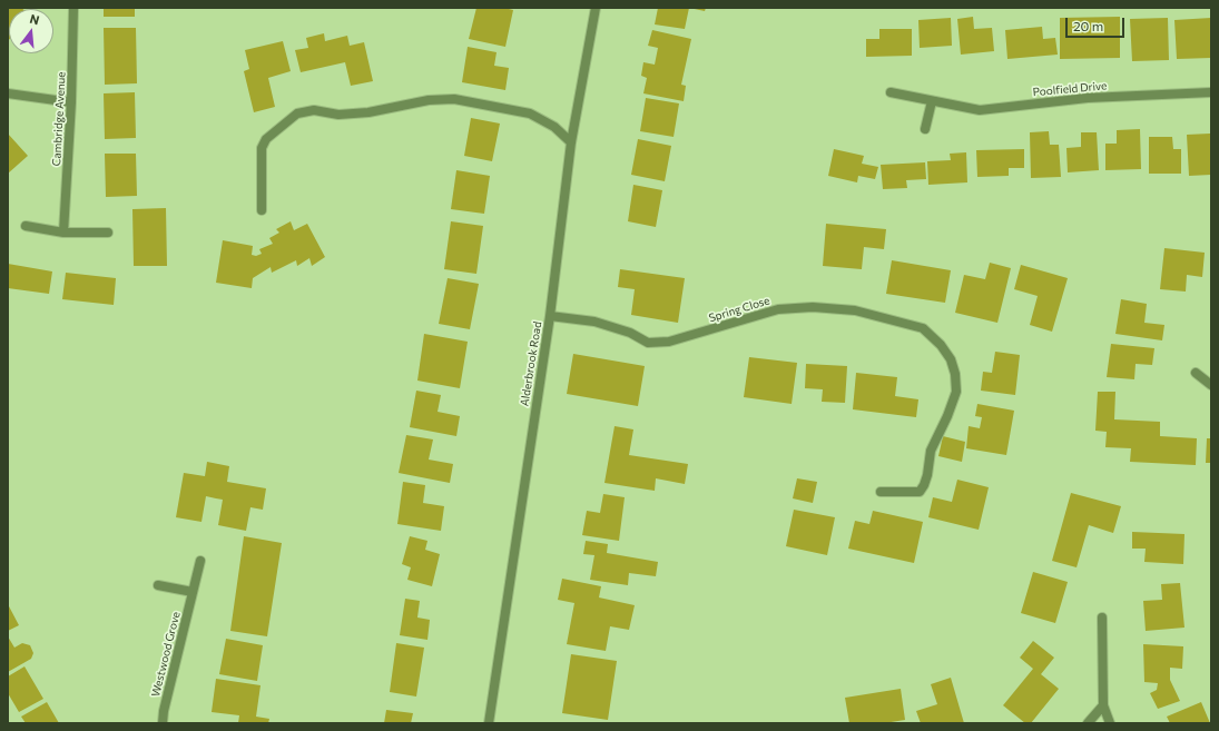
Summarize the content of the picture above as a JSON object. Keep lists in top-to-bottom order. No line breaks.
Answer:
{"streets":{"street":["Poolfield Drive","Cambridge Avenue","Spring Close","Alderbrook Road","Westwood Grove"]},"crossings":[["Spring Close","Alderbrook Road"]],"scale_bar":"20 m","north":"top"}
